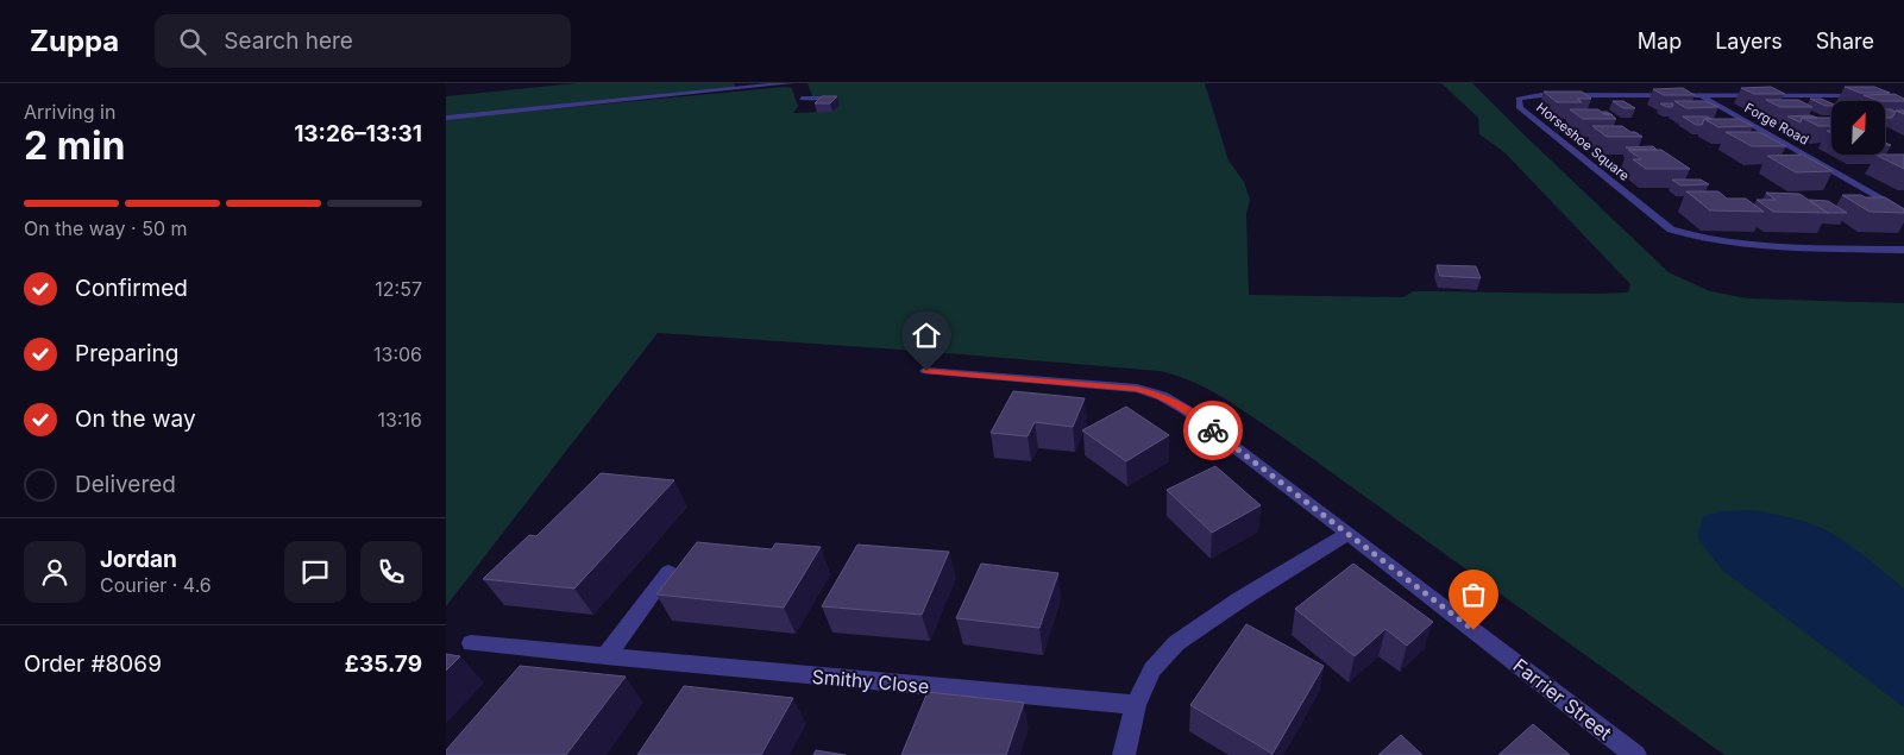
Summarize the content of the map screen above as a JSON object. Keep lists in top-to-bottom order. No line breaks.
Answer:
{"streets":{"street":["Forge Road","Horseshoe Square","Smithy Close","Farrier Street"]},"crossings":[["Forge Road","Horseshoe Square"]],"north":"top right","page":{"header":"Zuppa","search":"Search here","nav":["Map","Layers","Share"],"heading":["2 min","Arriving in","13:26–13:31"],"panel":["Jordan","Courier · 4.6","Order #8069","£35.79"],"bar":"On the way · 50 m","list":[["Confirmed","12:57"],["Preparing","13:06"],["On the way","13:16"],"Delivered"]}}
